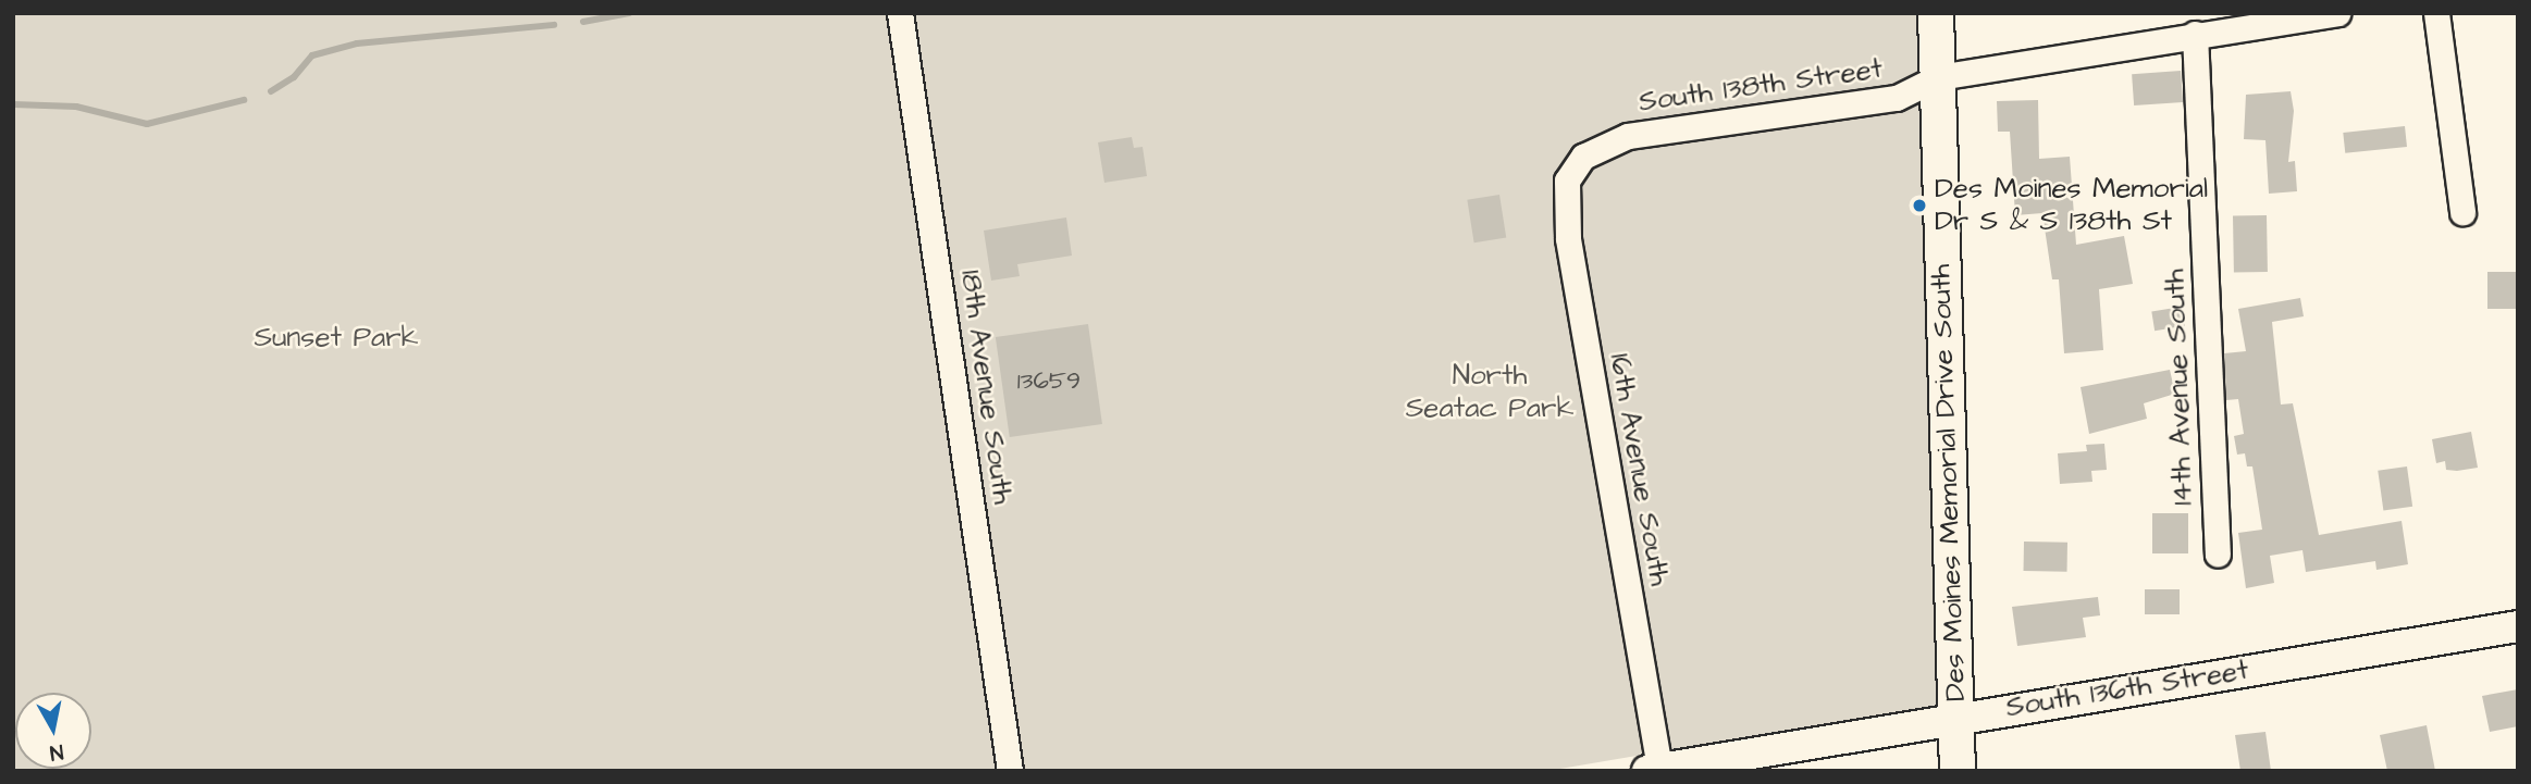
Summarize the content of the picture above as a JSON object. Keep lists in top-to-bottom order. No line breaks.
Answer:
{"streets":{"main road":["Des Moines Memorial Drive South"],"street":["South 138th Street","18th Avenue South","14th Avenue South","16th Avenue South","South 136th Street"]},"crossings":[["South 138th Street","14th Avenue South"],["South 138th Street","16th Avenue South"],["South 138th Street","Des Moines Memorial Drive South"],["16th Avenue South","South 136th Street"],["Des Moines Memorial Drive South","South 136th Street"]],"parks":["Sunset Park","North Seatac Park"],"places":["Des Moines Memorial Dr S & S 138th St"],"house_numbers":["13659"],"north":"bottom"}
